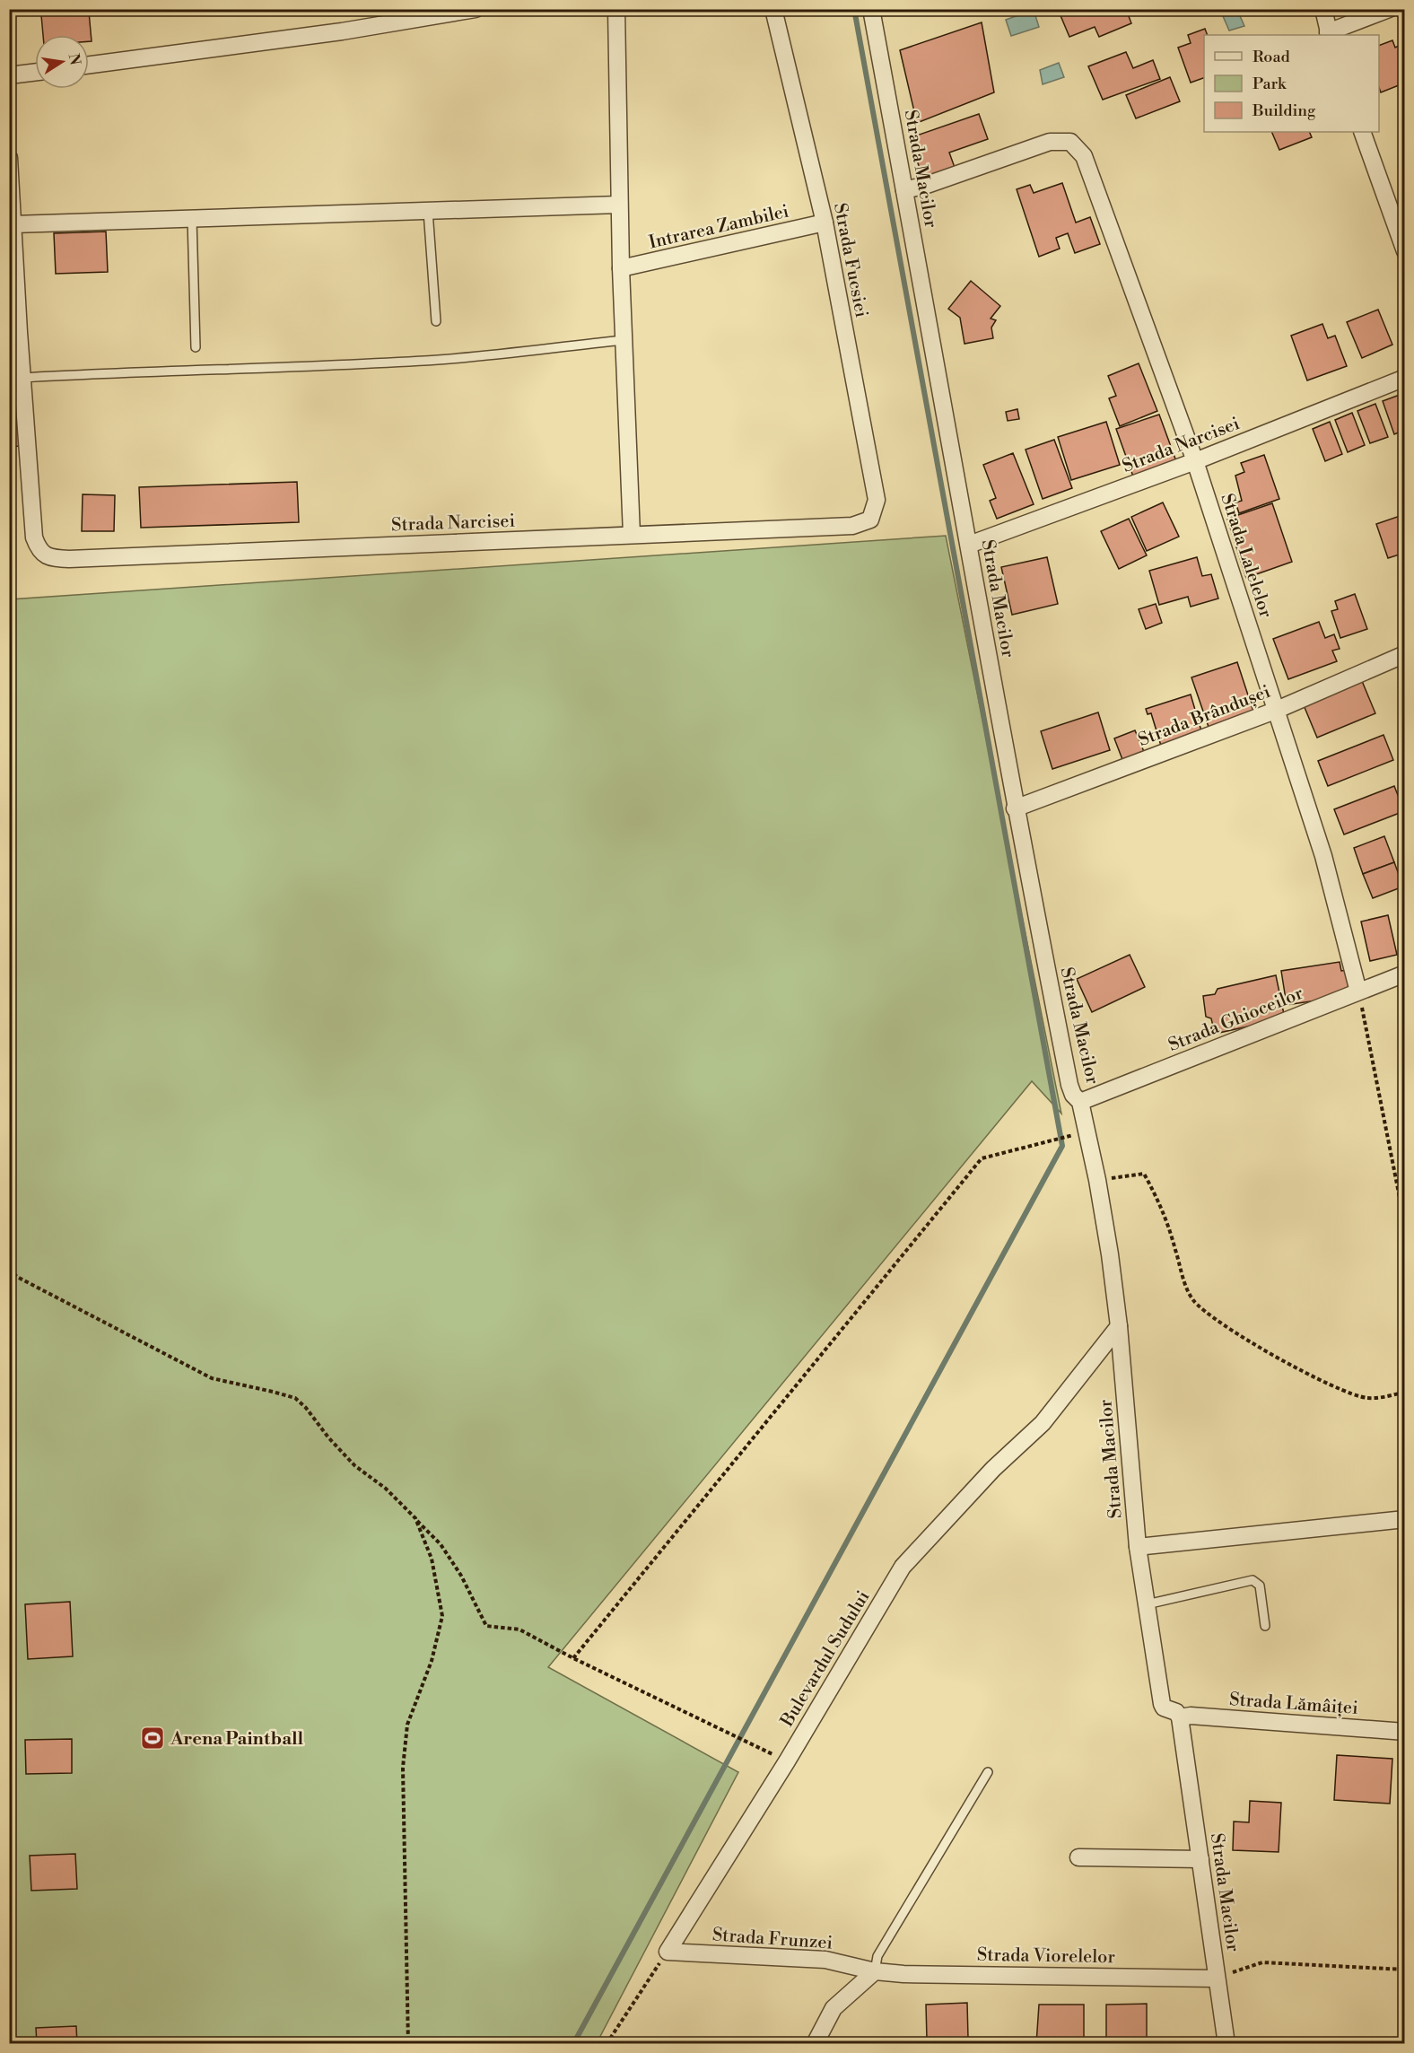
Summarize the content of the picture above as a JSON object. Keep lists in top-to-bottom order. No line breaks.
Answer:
{"streets":{"street":["Strada Macilor","Intrarea Zambilei","Strada Fucsiei","Strada Narcisei","Strada Lalelelor","Strada Brândușei","Strada Ghioceilor","Bulevardul Sudului","Strada Lămâiței","Strada Frunzei","Strada Viorelelor"]},"crossings":[["Strada Macilor","Strada Narcisei"],["Strada Macilor","Strada Lalelelor"],["Strada Macilor","Strada Brândușei"],["Strada Macilor","Strada Ghioceilor"],["Strada Macilor","Bulevardul Sudului"],["Strada Macilor","Strada Lămâiței"],["Strada Macilor","Strada Viorelelor"],["Intrarea Zambilei","Strada Fucsiei"],["Strada Fucsiei","Strada Narcisei"],["Strada Narcisei","Strada Lalelelor"],["Strada Lalelelor","Strada Brândușei"],["Strada Lalelelor","Strada Ghioceilor"],["Bulevardul Sudului","Strada Frunzei"],["Strada Frunzei","Strada Viorelelor"]],"places":{"sports":["Arena Paintball"]},"legend":["Road","Park","Building"],"north":"right"}
